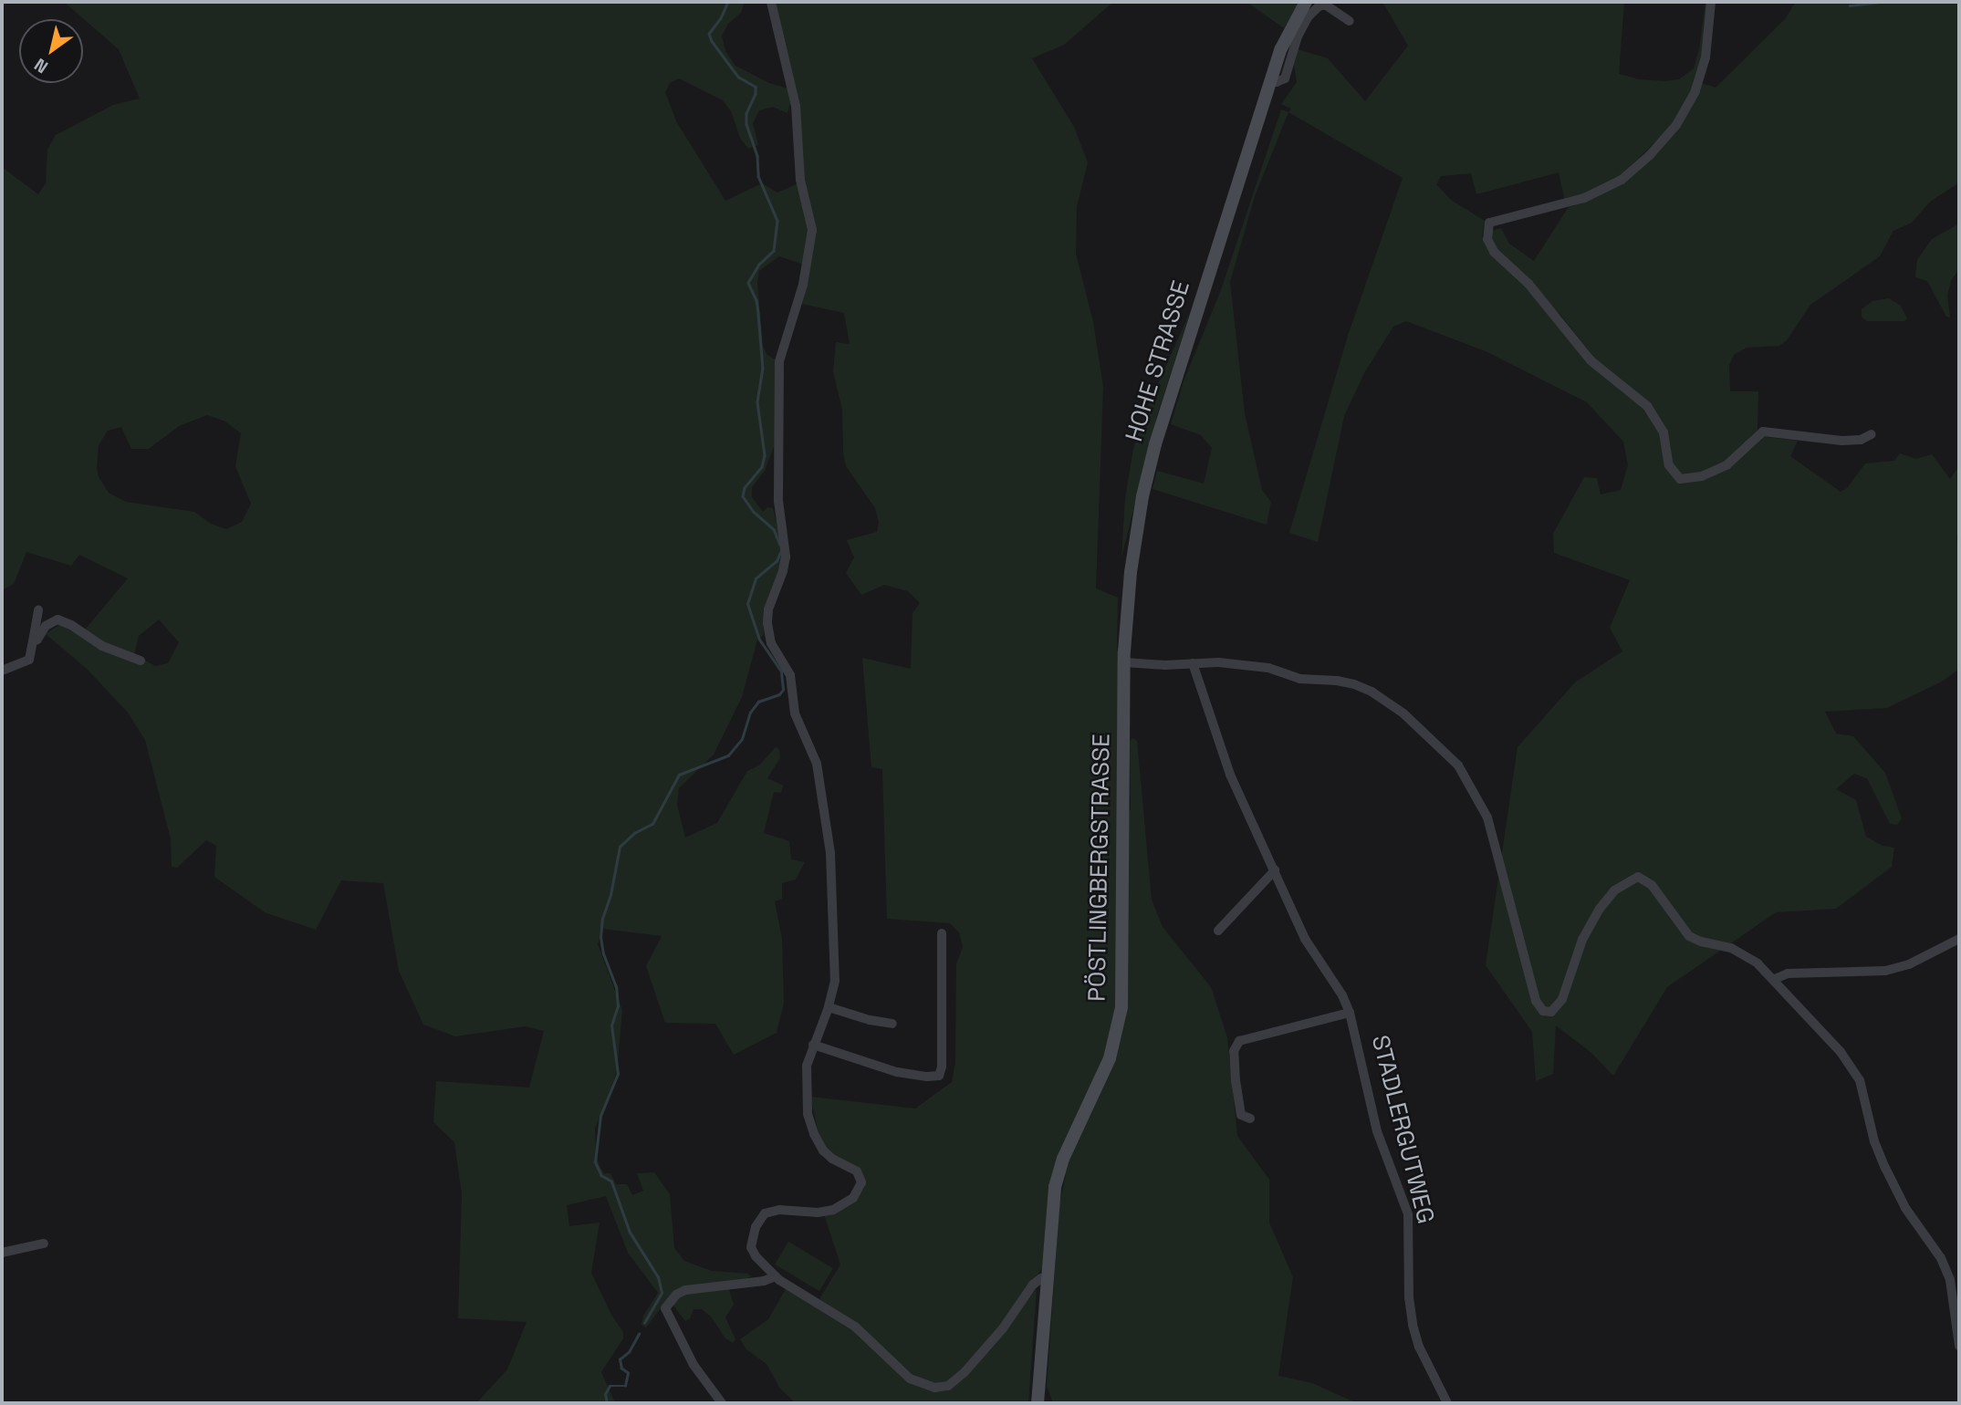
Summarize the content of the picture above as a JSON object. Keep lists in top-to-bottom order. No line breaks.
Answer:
{"streets":{"main road":["HOHE STRASSE","PÖSTLINGBERGSTRASSE"],"street":["STADLERGUTWEG"]},"crossings":[["HOHE STRASSE","PÖSTLINGBERGSTRASSE"]],"north":"bottom left"}
